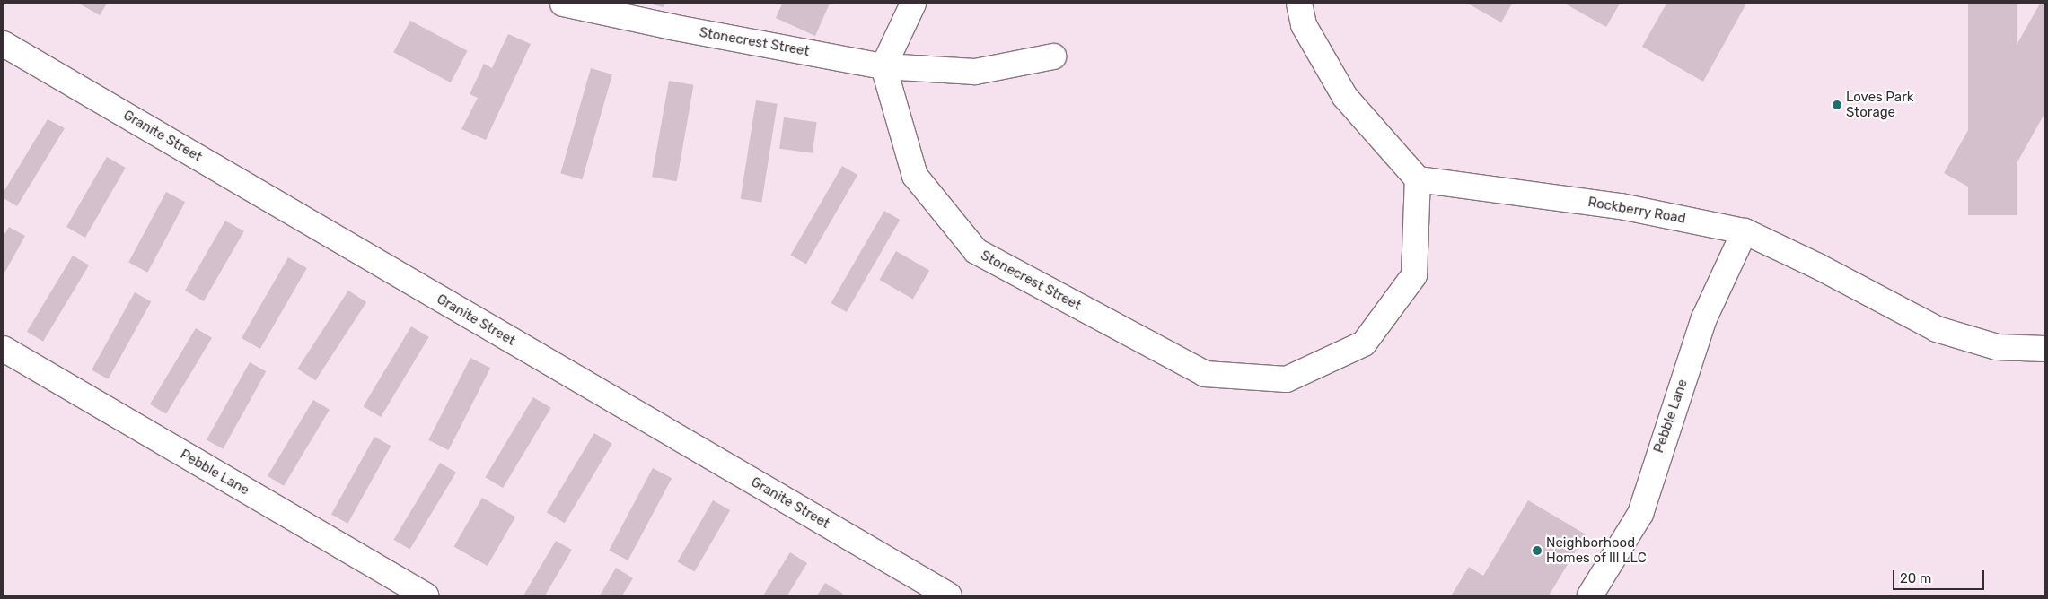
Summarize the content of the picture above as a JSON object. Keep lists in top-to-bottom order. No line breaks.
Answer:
{"streets":{"street":["Stonecrest Street","Granite Street","Rockberry Road","Pebble Lane"]},"crossings":[["Stonecrest Street","Rockberry Road"],["Rockberry Road","Pebble Lane"]],"places":["Loves Park Storage","Neighborhood Homes of Ill LLC"],"scale_bar":"20 m"}
